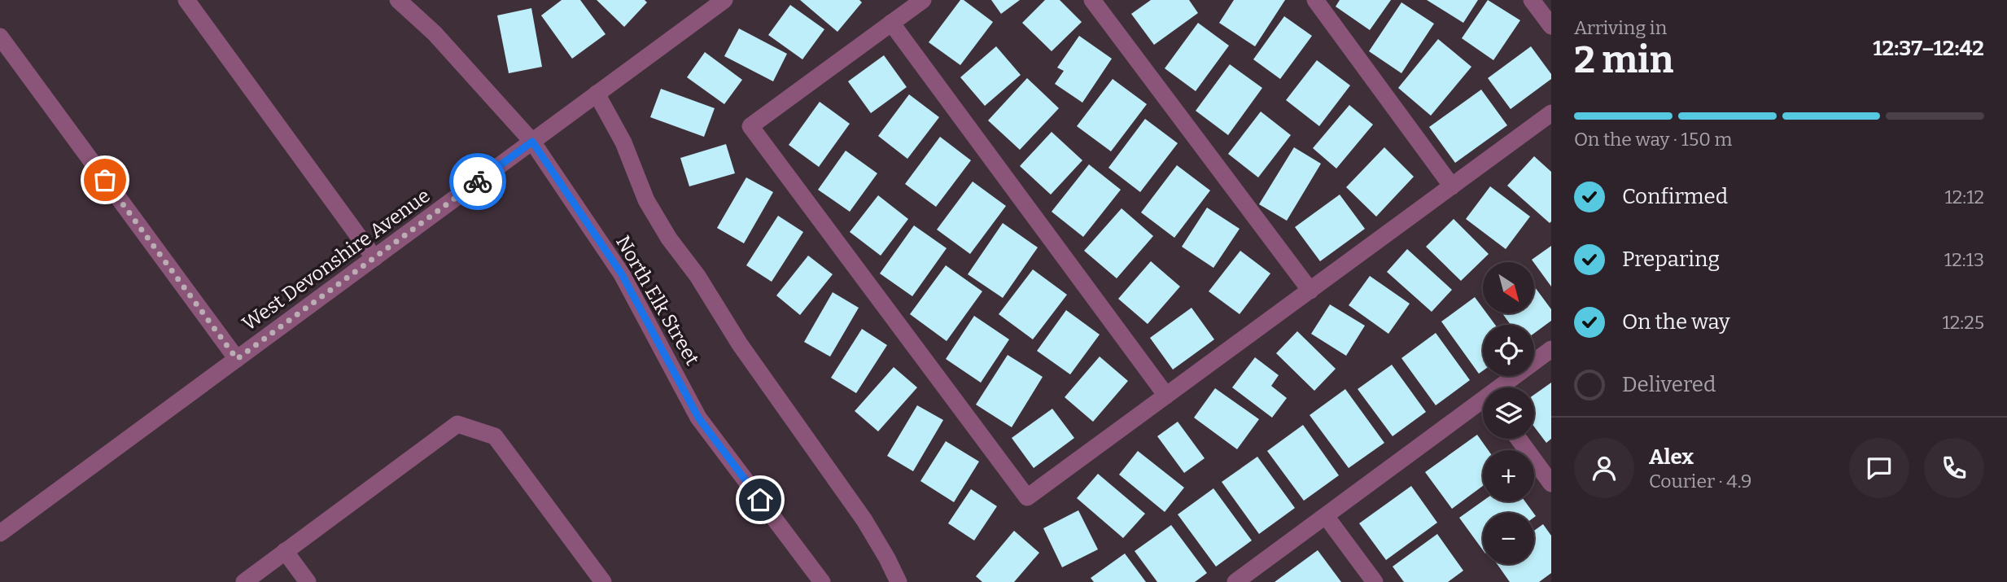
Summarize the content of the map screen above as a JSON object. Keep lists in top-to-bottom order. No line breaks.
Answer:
{"streets":{"street":["West Devonshire Avenue","North Elk Street"]},"crossings":[["West Devonshire Avenue","North Elk Street"]],"north":"bottom right","page":{"heading":["2 min","Arriving in","12:37–12:42"],"panel":["Alex","Courier · 4.9"],"bar":"On the way · 150 m","list":[["Confirmed","12:12"],["Preparing","12:13"],["On the way","12:25"],"Delivered"],"map_buttons":["+","−"]}}
